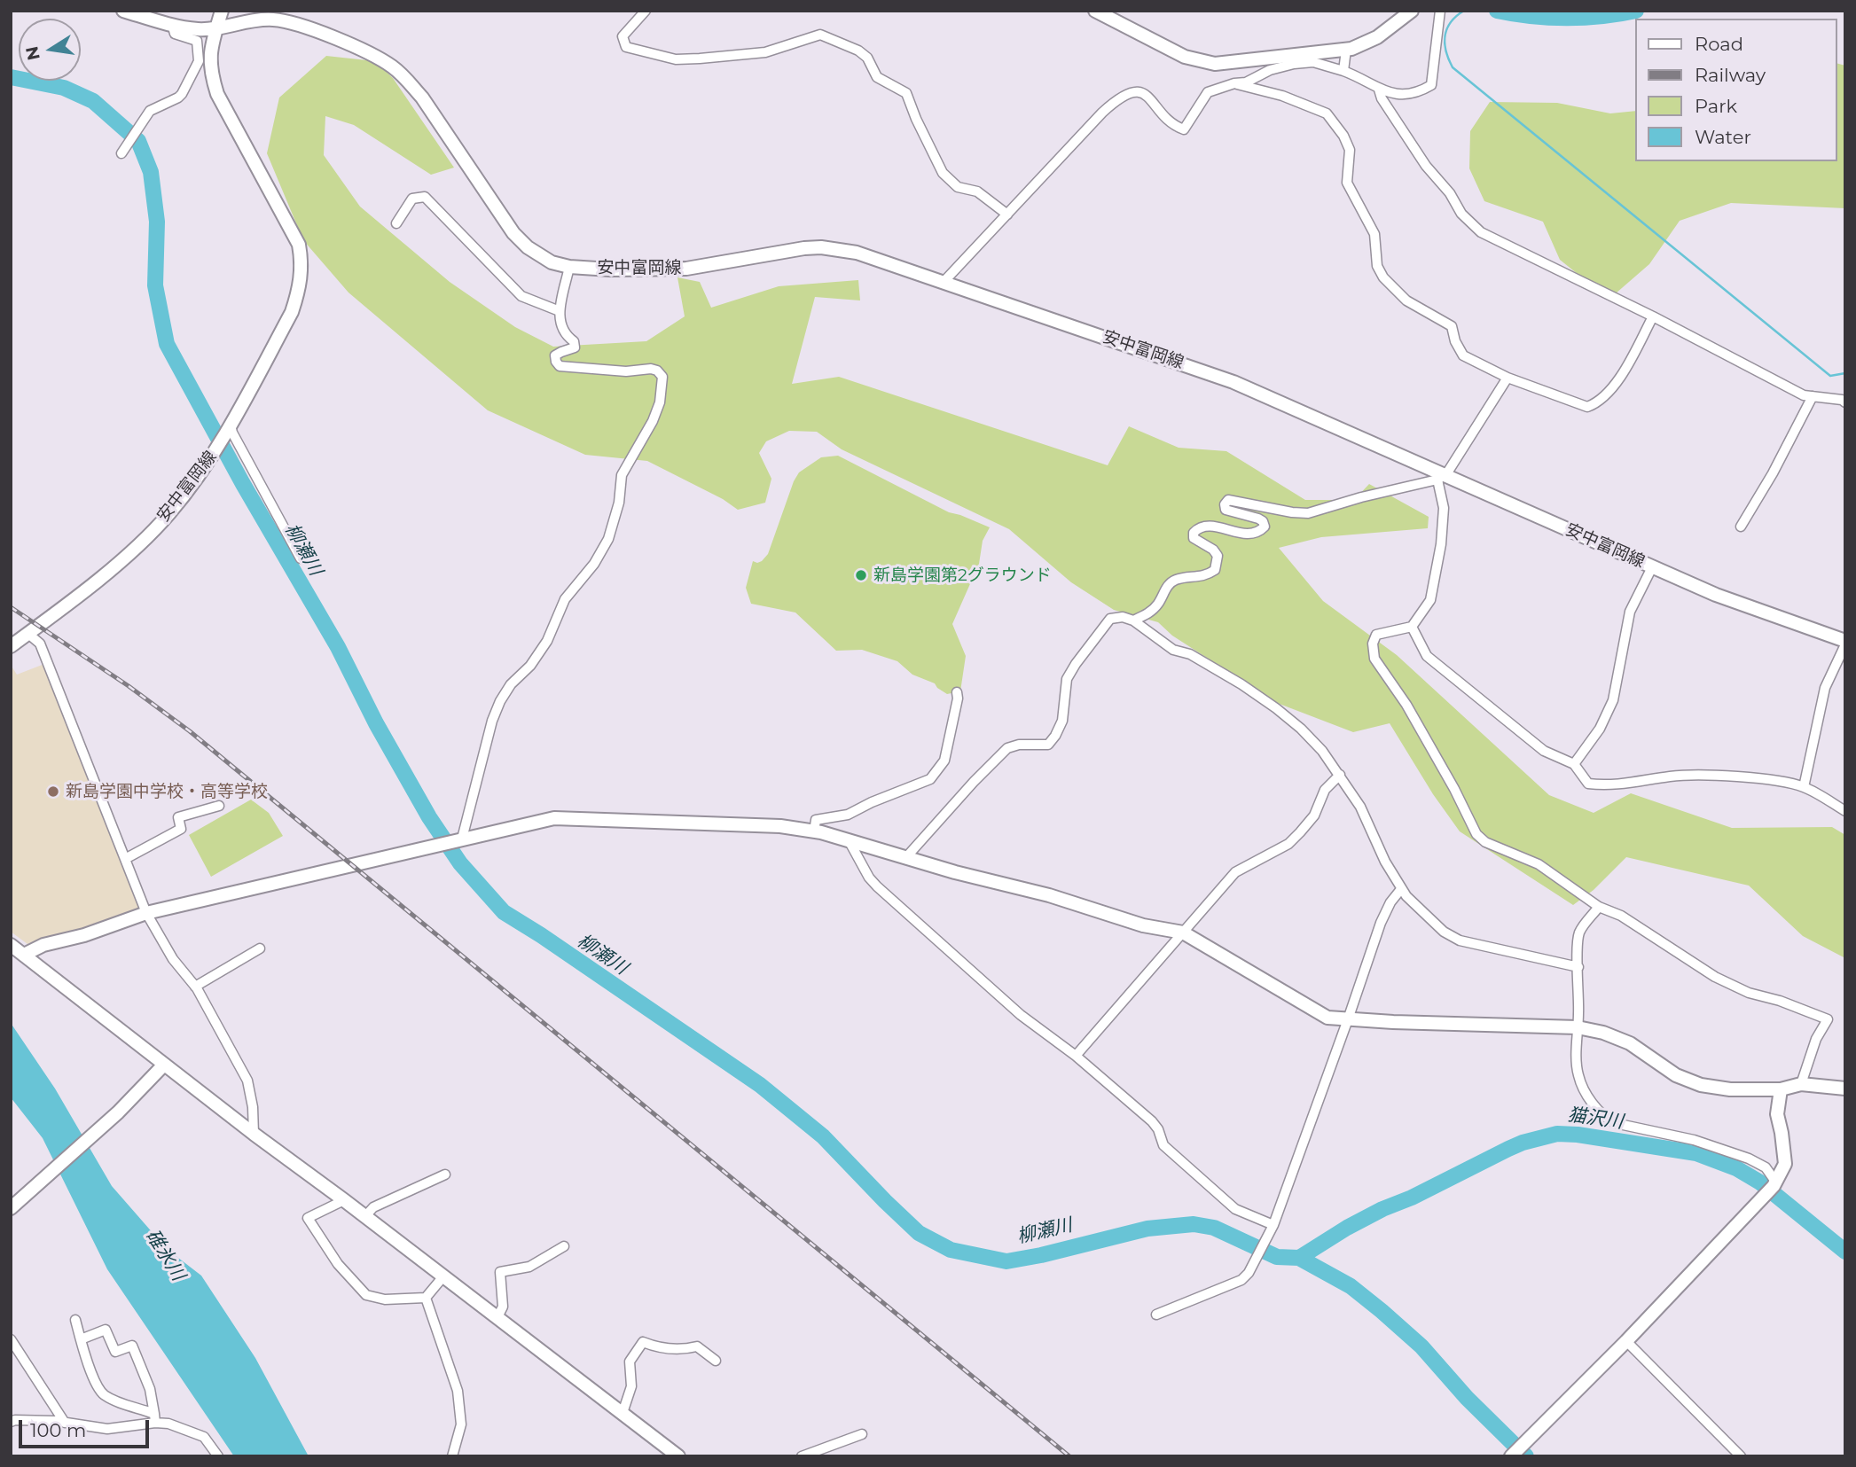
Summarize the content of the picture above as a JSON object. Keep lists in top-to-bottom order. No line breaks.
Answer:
{"streets":{"street":["安中富岡線"]},"water":["柳瀬川","猫沢川","碓氷川"],"places":["新島学園第2グラウンド","新島学園中学校・高等学校"],"legend":["Road","Railway","Park","Water"],"scale_bar":"100 m","north":"left"}
